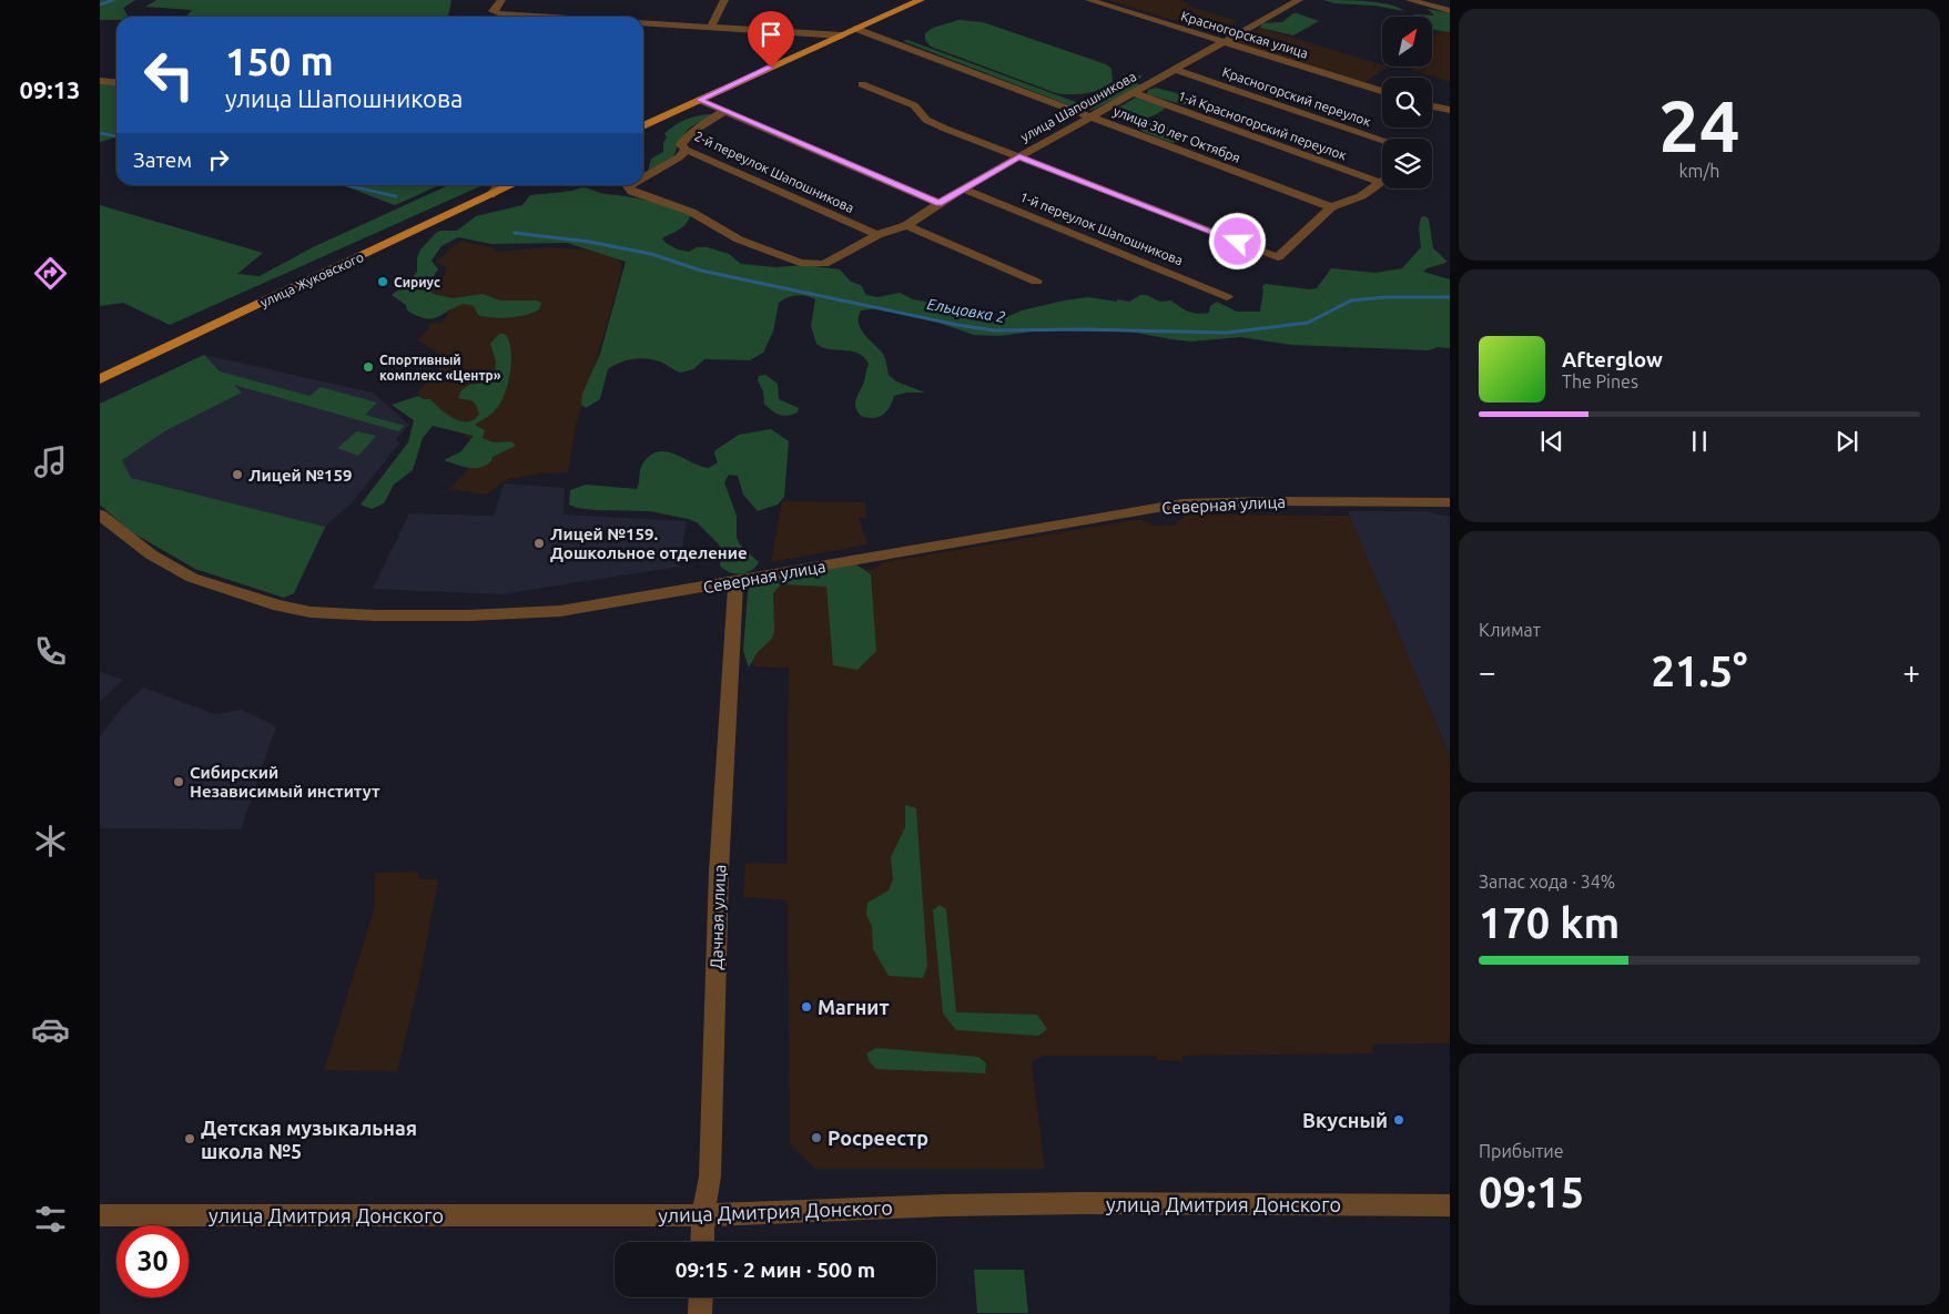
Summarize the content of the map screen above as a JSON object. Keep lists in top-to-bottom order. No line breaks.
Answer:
{"streets":{"main road":["улица Жуковского"],"street":["Красногорская улица","Красногорский переулок","улица Шапошникова","1-й Красногорский переулок","улица 30 лет Октября","2-й переулок Шапошникова","1-й переулок Шапошникова","Северная улица","Дачная улица","улица Дмитрия Донского"]},"crossings":[["Красногорская улица","улица Шапошникова"],["Красногорский переулок","улица Шапошникова"],["улица Шапошникова","1-й Красногорский переулок"],["улица Шапошникова","улица 30 лет Октября"],["улица Шапошникова","2-й переулок Шапошникова"],["улица Шапошникова","1-й переулок Шапошникова"],["Северная улица","Дачная улица"],["Дачная улица","улица Дмитрия Донского"]],"water":["Ельцовка 2"],"places":["Сириус","Спортивный комплекс «Центр»","Лицей №159","Лицей №159. Дошкольное отделение","Сибирский Независимый институт","Магнит","Вкусный","Росреестр","Детская музыкальная школа №5"],"north":"top right","page":{"tabs":"09:13","tile":[["24","km/h"],"Климат",["Запас хода · 34%","170 km"],["Прибытие","09:15"]],"turn":["150 m","улица Шапошникова"],"then":"Затем","song":["Afterglow","The Pines"],"heat":["−","21.5°","+"],"limit":"30","trip":"09:15 · 2 мин · 500 m"}}
